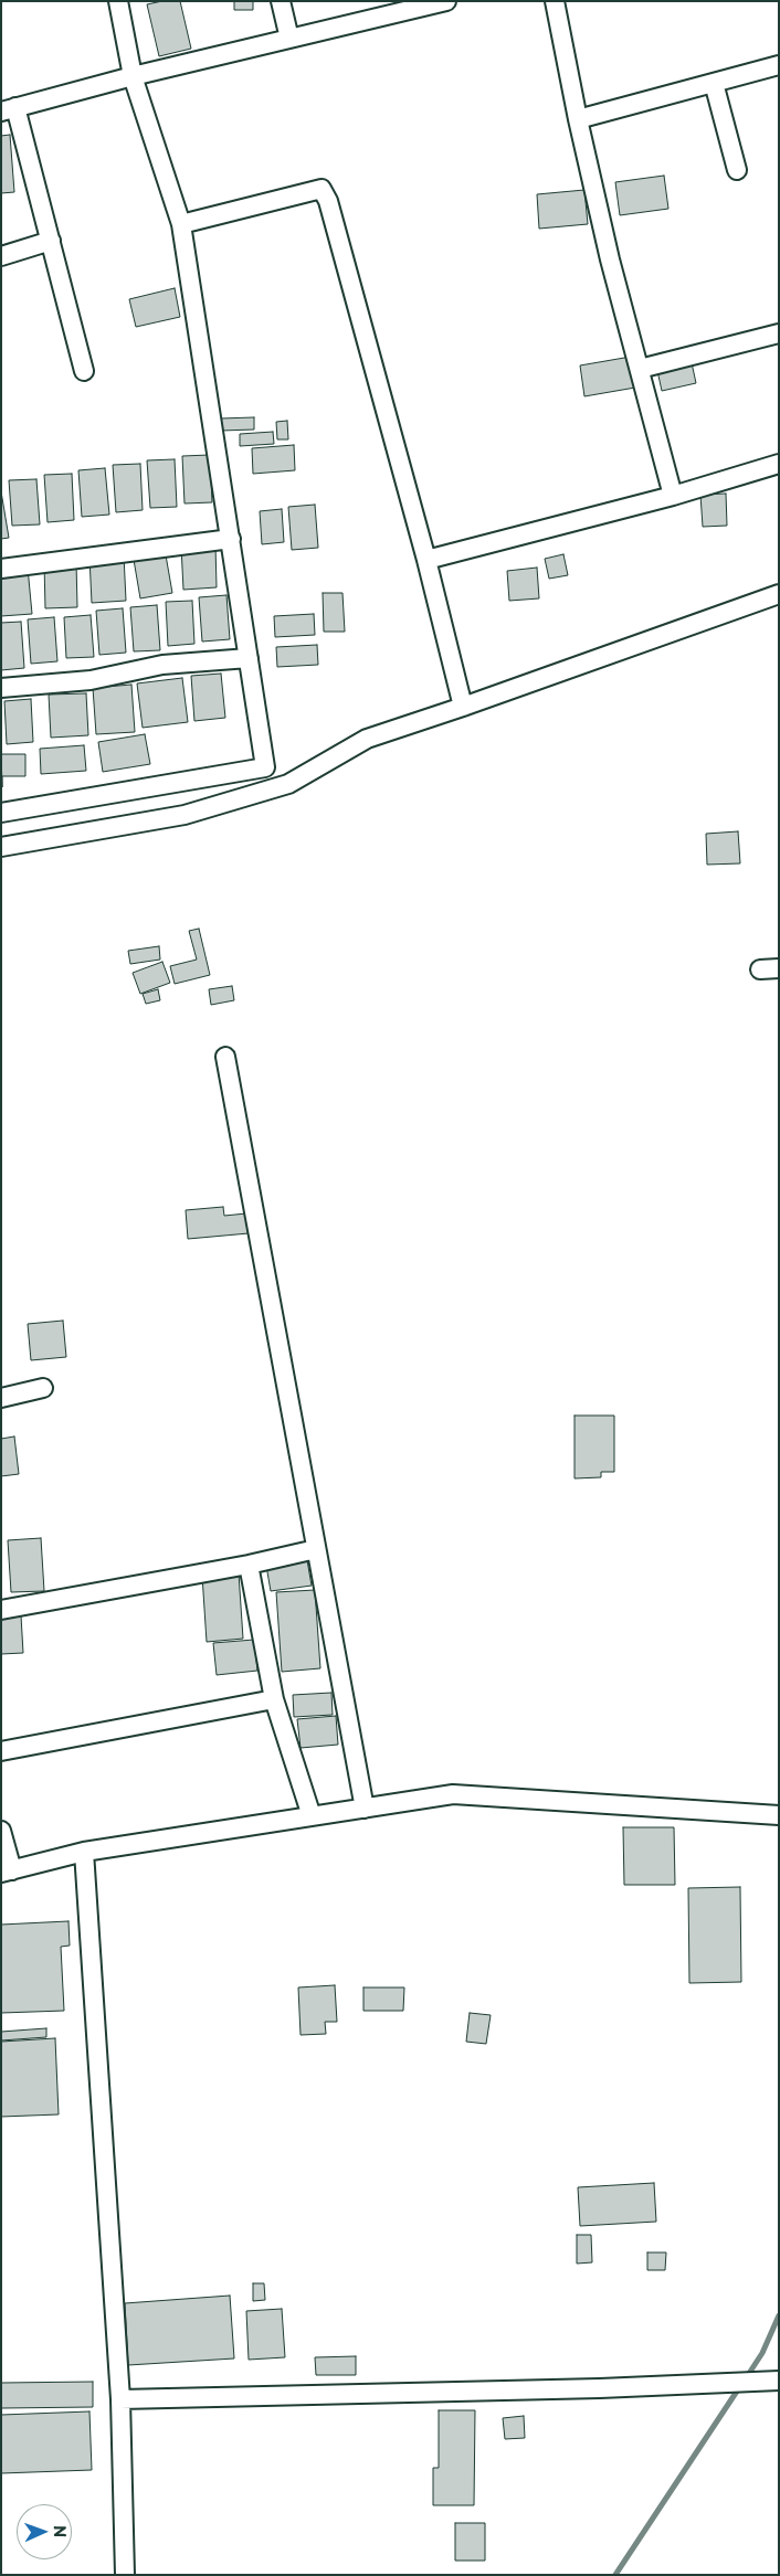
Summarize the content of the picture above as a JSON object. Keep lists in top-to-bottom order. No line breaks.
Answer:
{"north":"right"}
